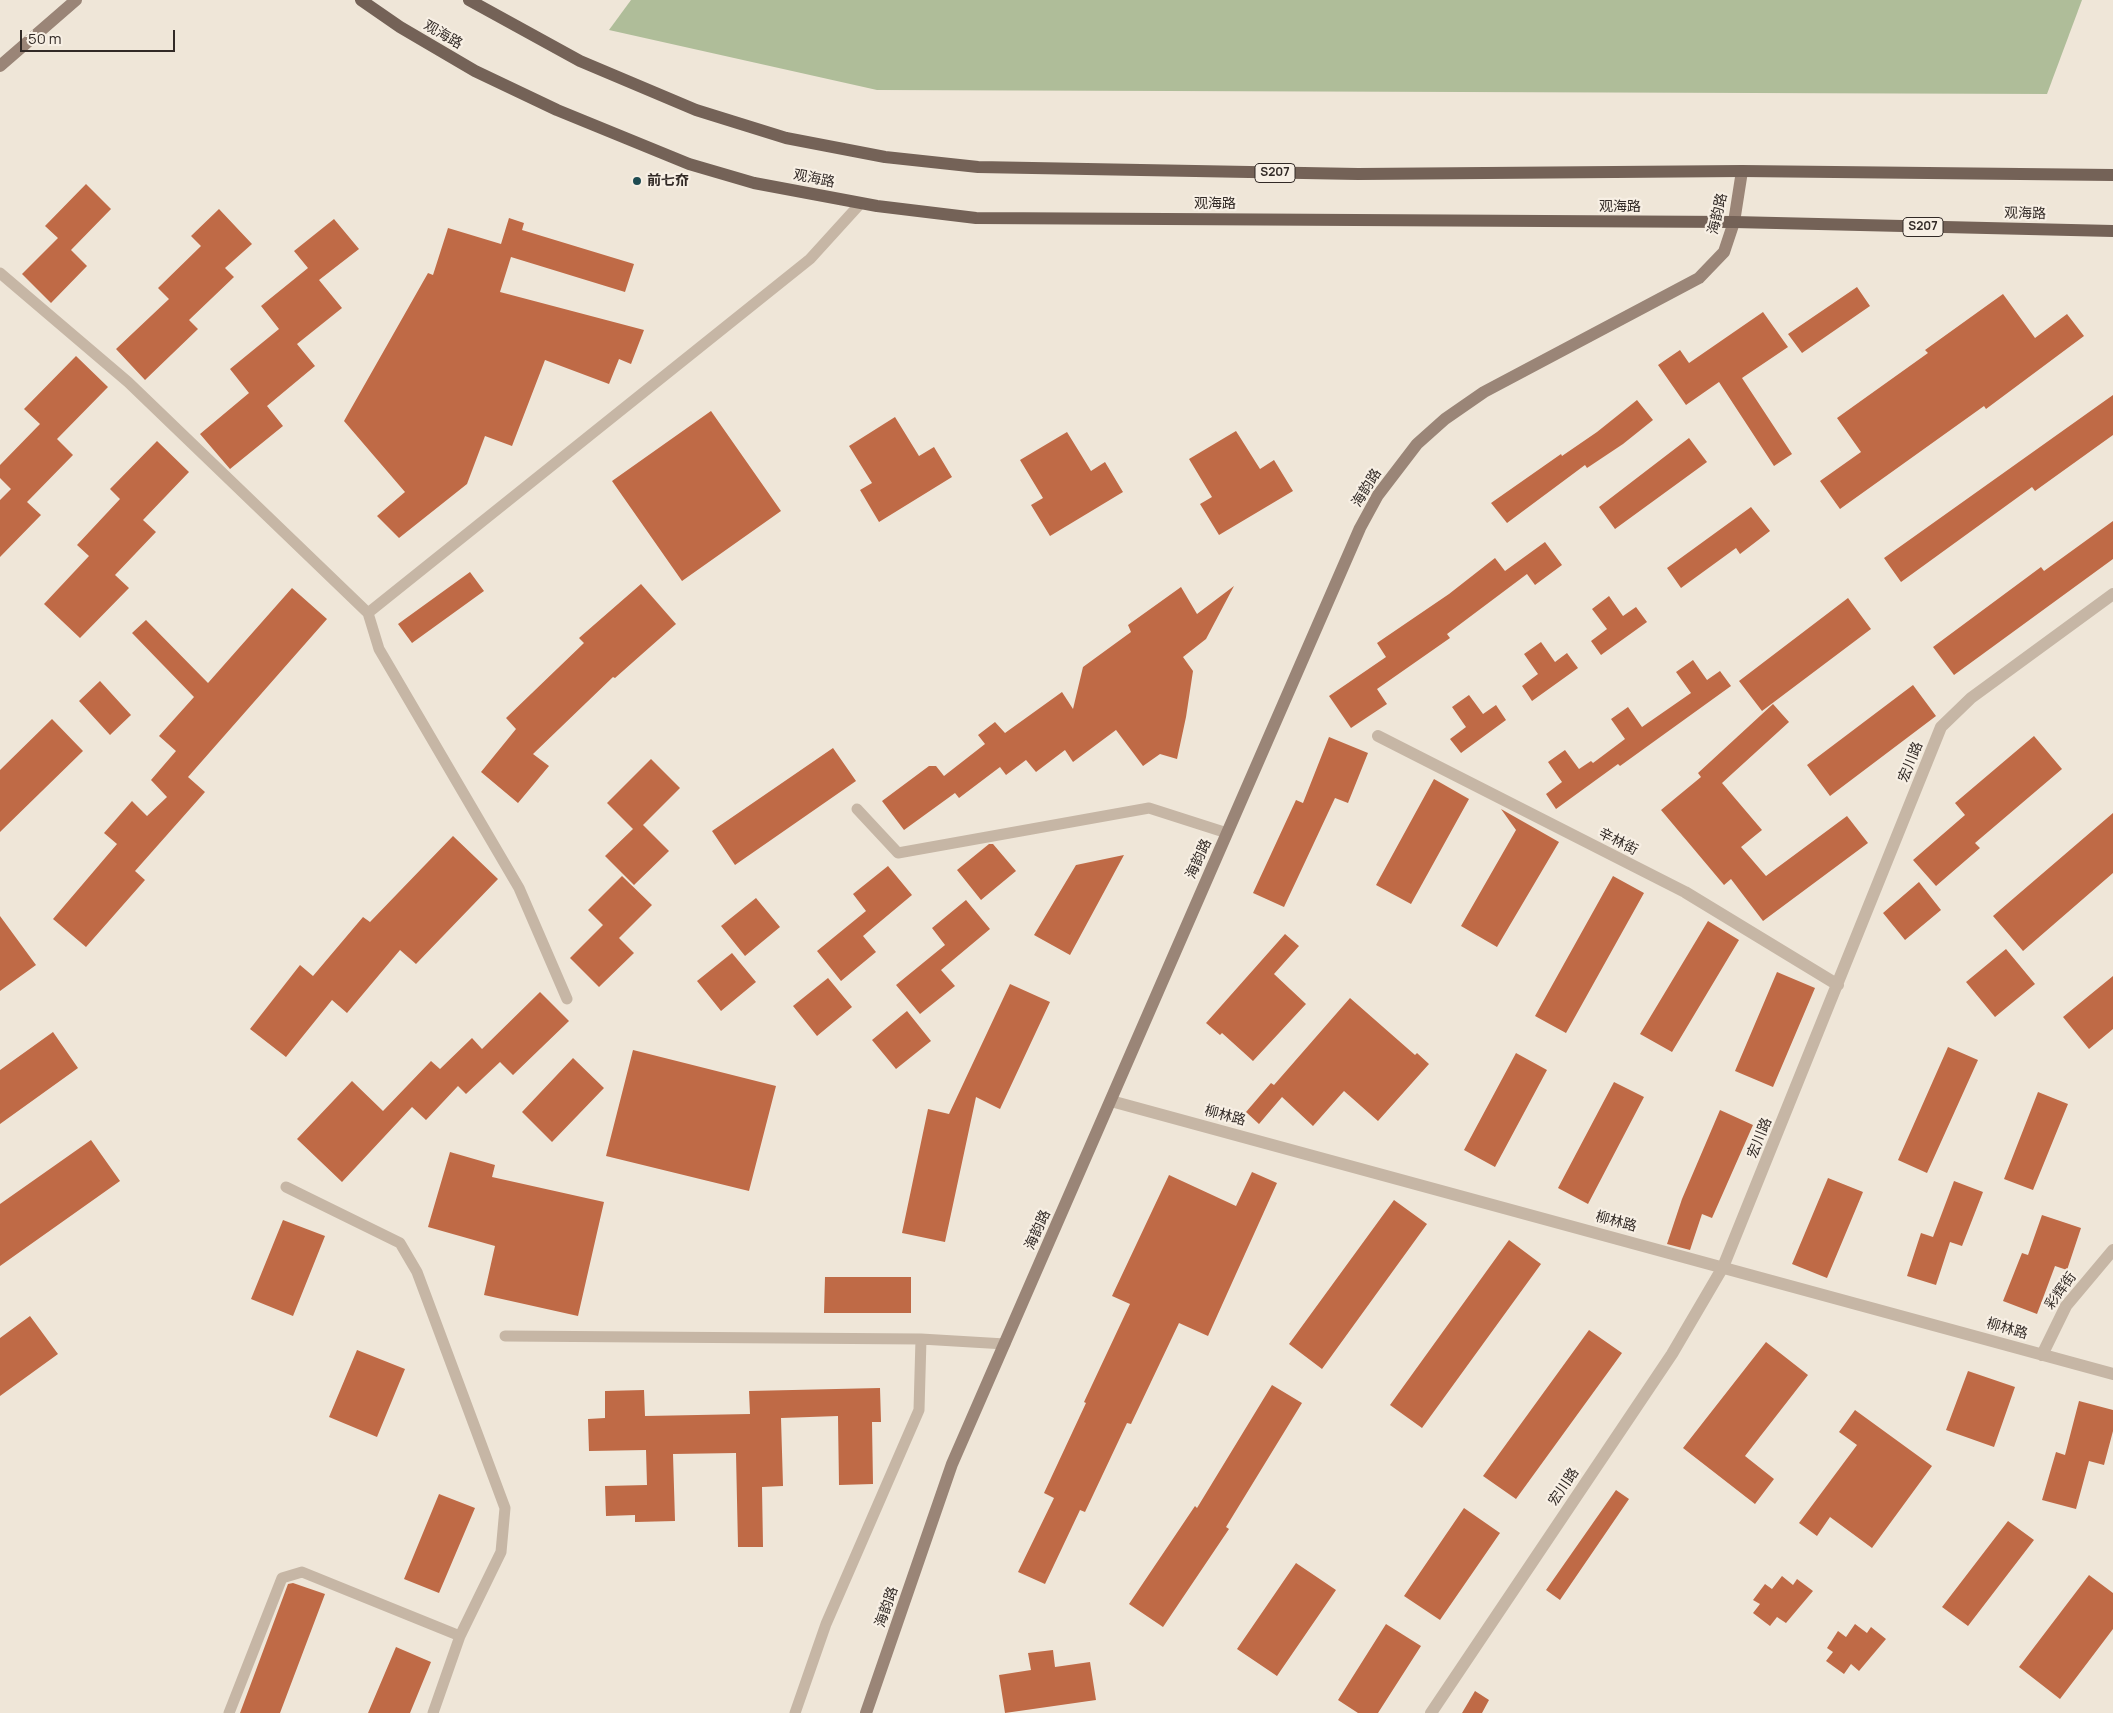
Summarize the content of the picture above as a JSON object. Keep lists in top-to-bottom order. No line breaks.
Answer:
{"streets":{"main road":["观海路","S207"],"street":["海韵路","宏川路","辛林街","柳林路","彩辉街"]},"crossings":[["观海路","海韵路"],["S207","海韵路"],["海韵路","柳林路"],["宏川路","辛林街"],["宏川路","柳林路"],["柳林路","彩辉街"]],"places":["前七夼"],"scale_bar":"50 m"}
